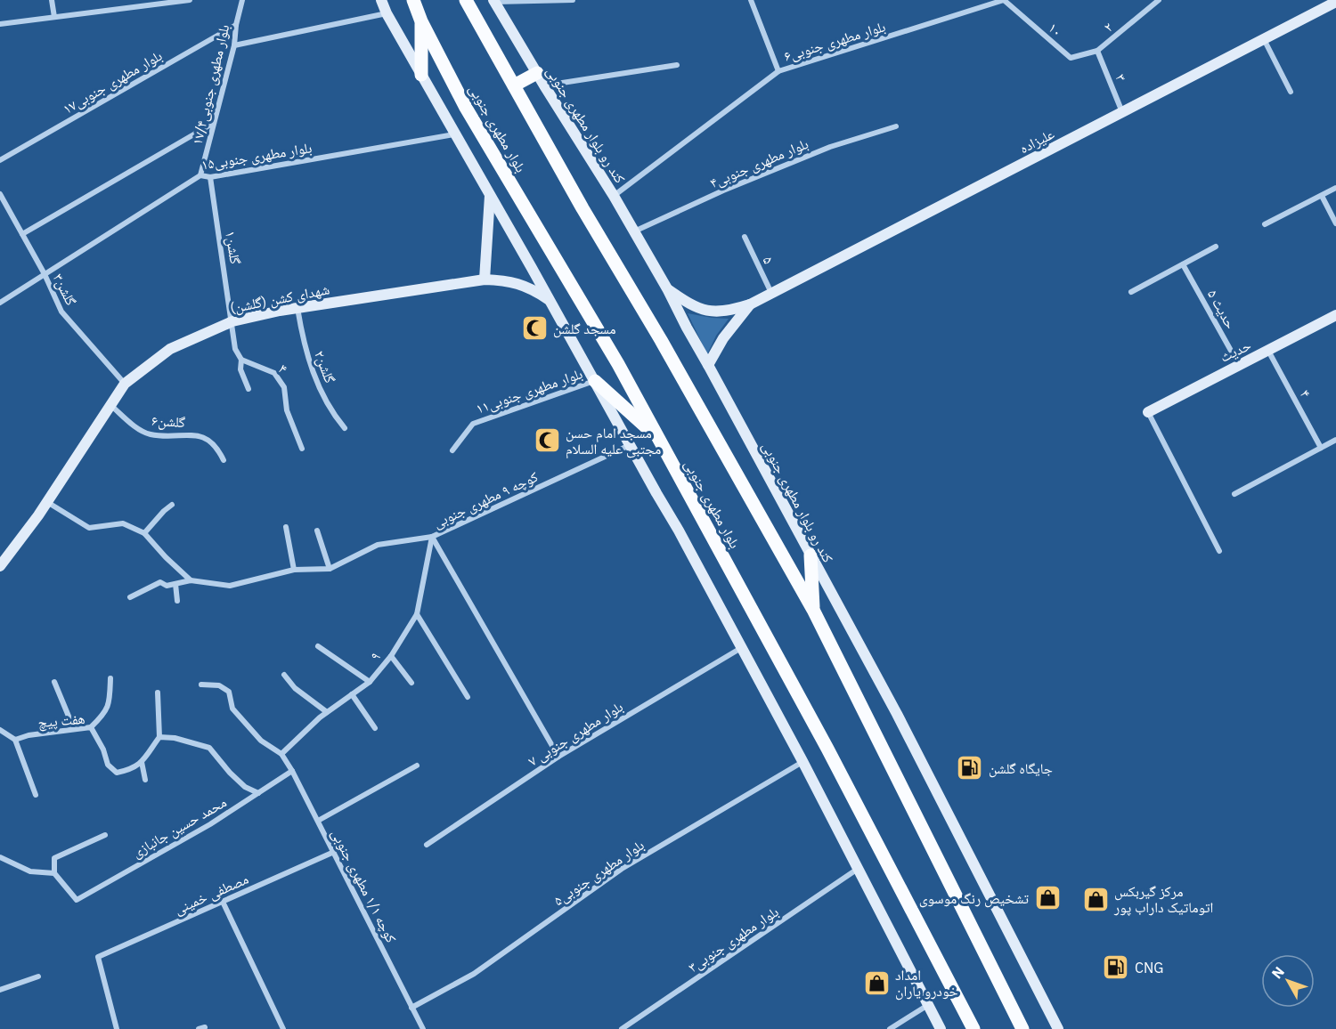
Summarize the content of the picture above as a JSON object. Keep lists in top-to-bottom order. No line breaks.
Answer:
{"streets":{"main road":["کند رو بلوار مطهری جنوبی","بلوار مطهری جنوبی","علیزاده","شهدای کشن (گلشن)","حدیث"],"street":["۲","۱۰","بلوار مطهری جنوبی۶","۳","بلوار مطهری جنوبی۱۷","بلوار مطهری جنوبی۱۷/۴","بلوار مطهری جنوبی۱۵","بلوار مطهری جنوبی۴","گلشن۱","۵","گلشن۳","حدیث ۵","گلشن۲","۴","بلوار مطهری جنوبی۱۱","گلشن۶","کوچه ۹ مطهری جنوبی","۹","هفت پیچ","۷ بلوار مطهری جنوبی","محمد حسین جانبازی","۵بلوار مطهری جنوبی","کوچه ۱/۱ مطهری جنوبی","مصطفی خمینی","بلوار مطهری جنوبی۳"]},"crossings":[["۲","۱۰"],["۲","۳"],["۱۰","بلوار مطهری جنوبی۶"],["۱۰","۳"],["بلوار مطهری جنوبی۶","کند رو بلوار مطهری جنوبی"],["۳","علیزاده"],["بلوار مطهری جنوبی۱۷","بلوار مطهری جنوبی۱۷/۴"],["بلوار مطهری جنوبی۱۷/۴","بلوار مطهری جنوبی۱۵"],["کند رو بلوار مطهری جنوبی","علیزاده"],["کند رو بلوار مطهری جنوبی","بلوار مطهری جنوبی۴"],["علیزاده","۵"],["بلوار مطهری جنوبی۱۵","گلشن۱"],["بلوار مطهری جنوبی۱۵","گلشن۳"],["گلشن۱","شهدای کشن (گلشن)"],["گلشن۳","شهدای کشن (گلشن)"],["شهدای کشن (گلشن)","گلشن۲"],["شهدای کشن (گلشن)","گلشن۶"],["حدیث ۵","حدیث"],["حدیث","۴"],["کوچه ۹ مطهری جنوبی","۹"],["۹","کوچه ۱/۱ مطهری جنوبی"],["محمد حسین جانبازی","کوچه ۱/۱ مطهری جنوبی"],["۵بلوار مطهری جنوبی","کوچه ۱/۱ مطهری جنوبی"],["کوچه ۱/۱ مطهری جنوبی","مصطفی خمینی"]],"places":{"mosque":["مسجد گلشن","مسجد امام حسن مجتبی علیه السلام"],"fuel station":["جایگاه گلشن","CNG"],"shop":["تشخیص رنگ موسوی","مرکز گیربکس اتوماتیک داراب پور","امداد خودرو یاران"]},"north":"top left"}
